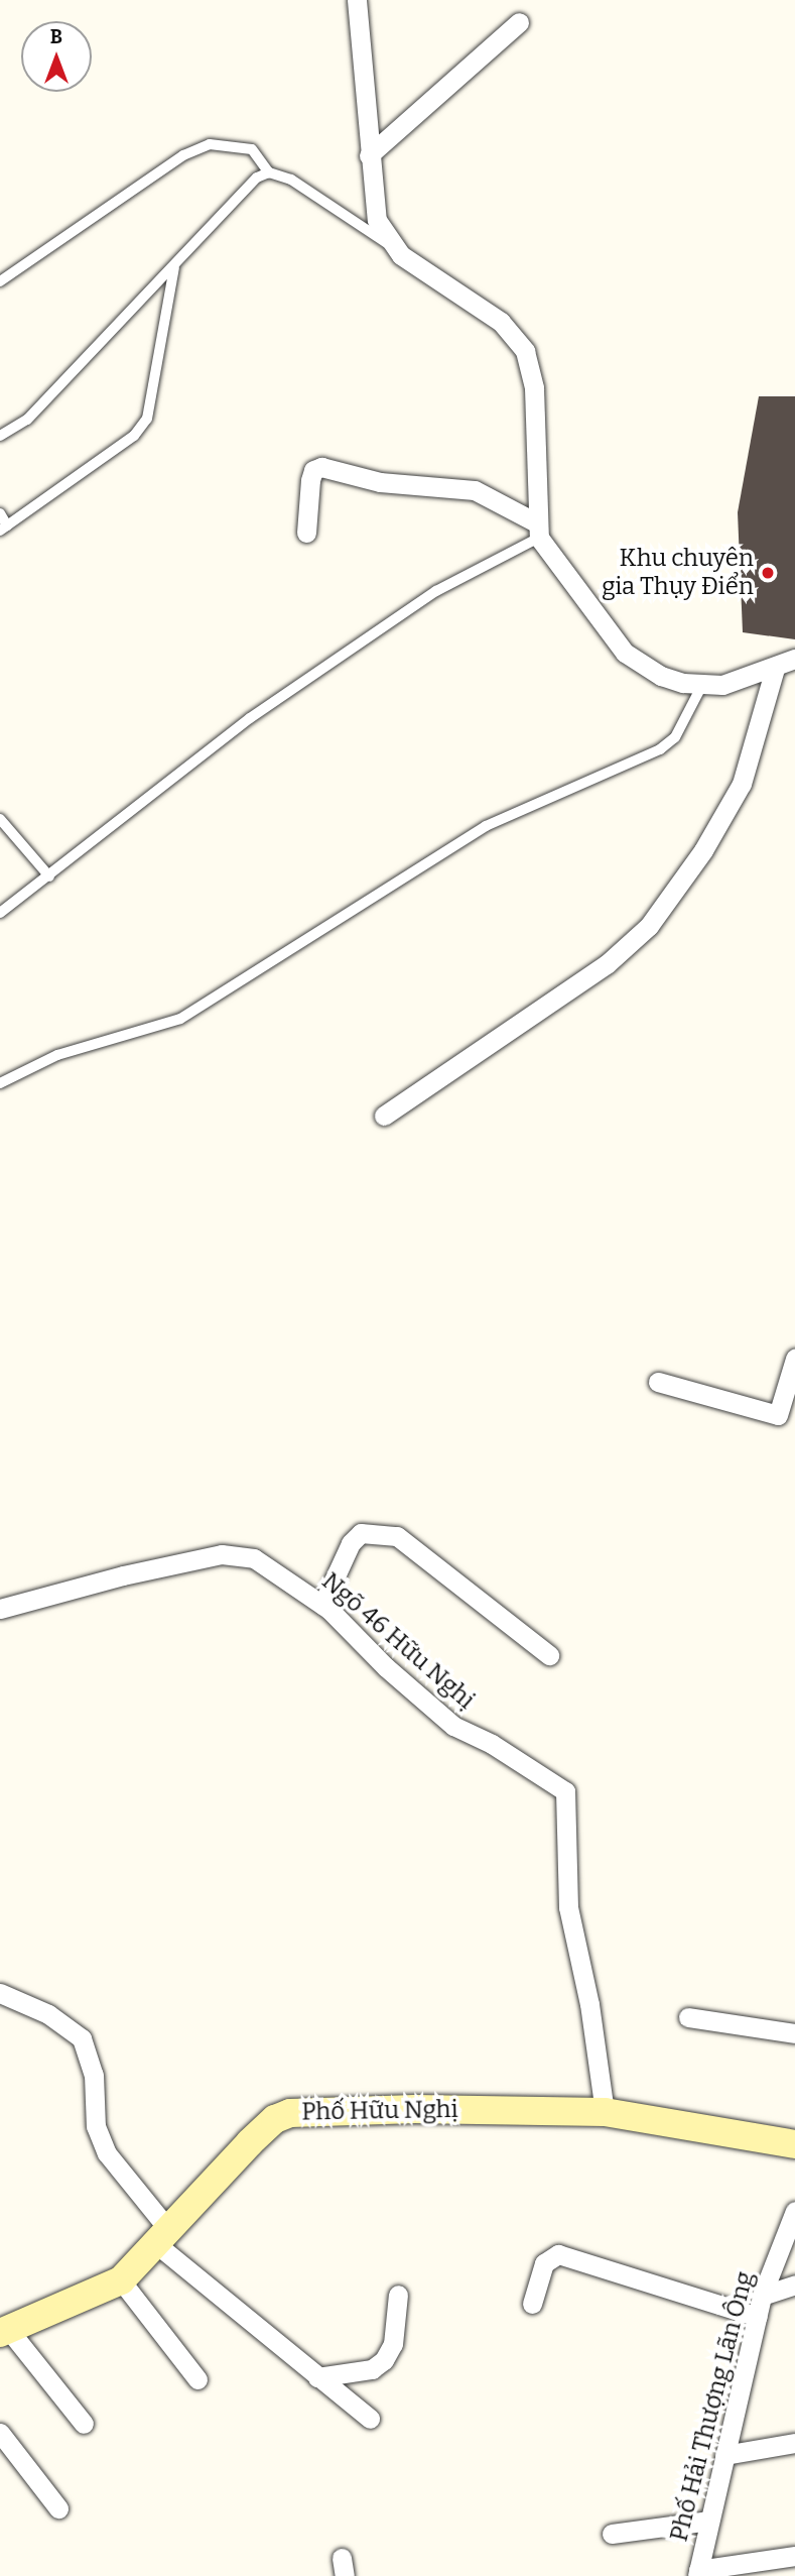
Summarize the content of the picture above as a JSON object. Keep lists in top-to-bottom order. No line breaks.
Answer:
{"streets":{"main road":["Phố Hữu Nghị"],"street":["Ngõ 46 Hữu Nghị","Phố Hải Thượng Lãn Ông"]},"crossings":[["Ngõ 46 Hữu Nghị","Phố Hữu Nghị"]],"places":["Khu chuyên gia Thụy Điển"],"north":"top"}
